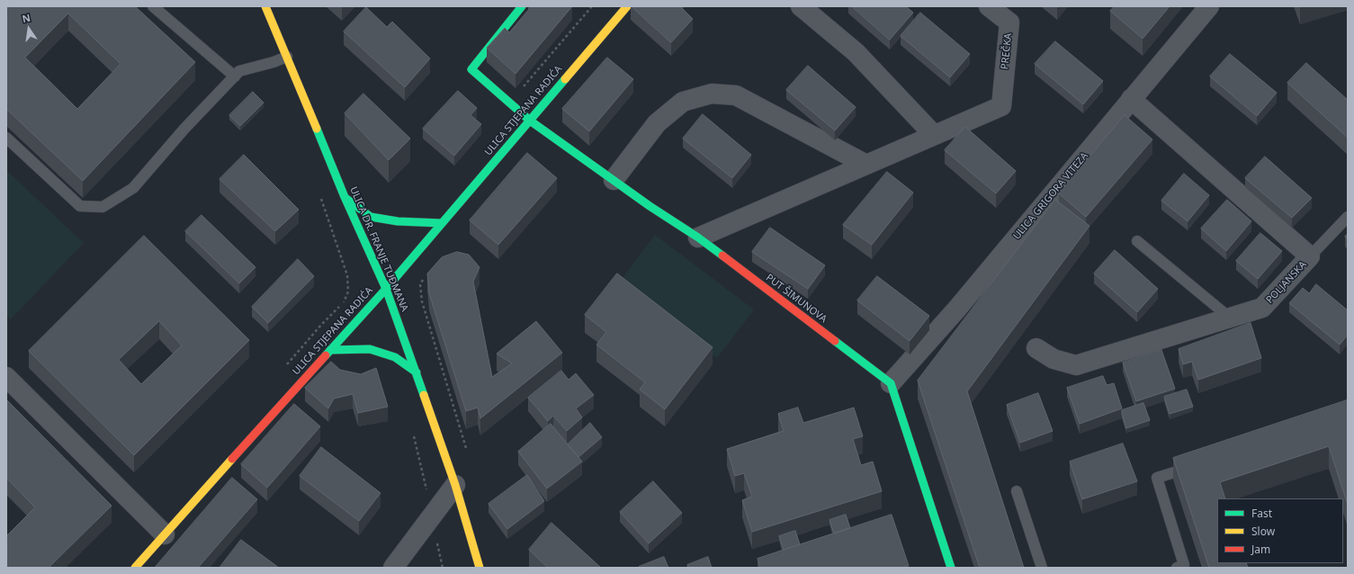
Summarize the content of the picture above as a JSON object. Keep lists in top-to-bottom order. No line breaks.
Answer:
{"streets":{"street":["PREČKA","ULICA STJEPANA RADIĆA","ULICA GRIGORA VITEZA","ULICA DR. FRANJE TUĐMANA","POLJANSKA","PUT ŠIMUNOVA"]},"crossings":[["ULICA STJEPANA RADIĆA","ULICA DR. FRANJE TUĐMANA"],["ULICA STJEPANA RADIĆA","PUT ŠIMUNOVA"],["ULICA GRIGORA VITEZA","POLJANSKA"],["ULICA GRIGORA VITEZA","PUT ŠIMUNOVA"]],"legend":["Fast","Slow","Jam"],"north":"top"}
